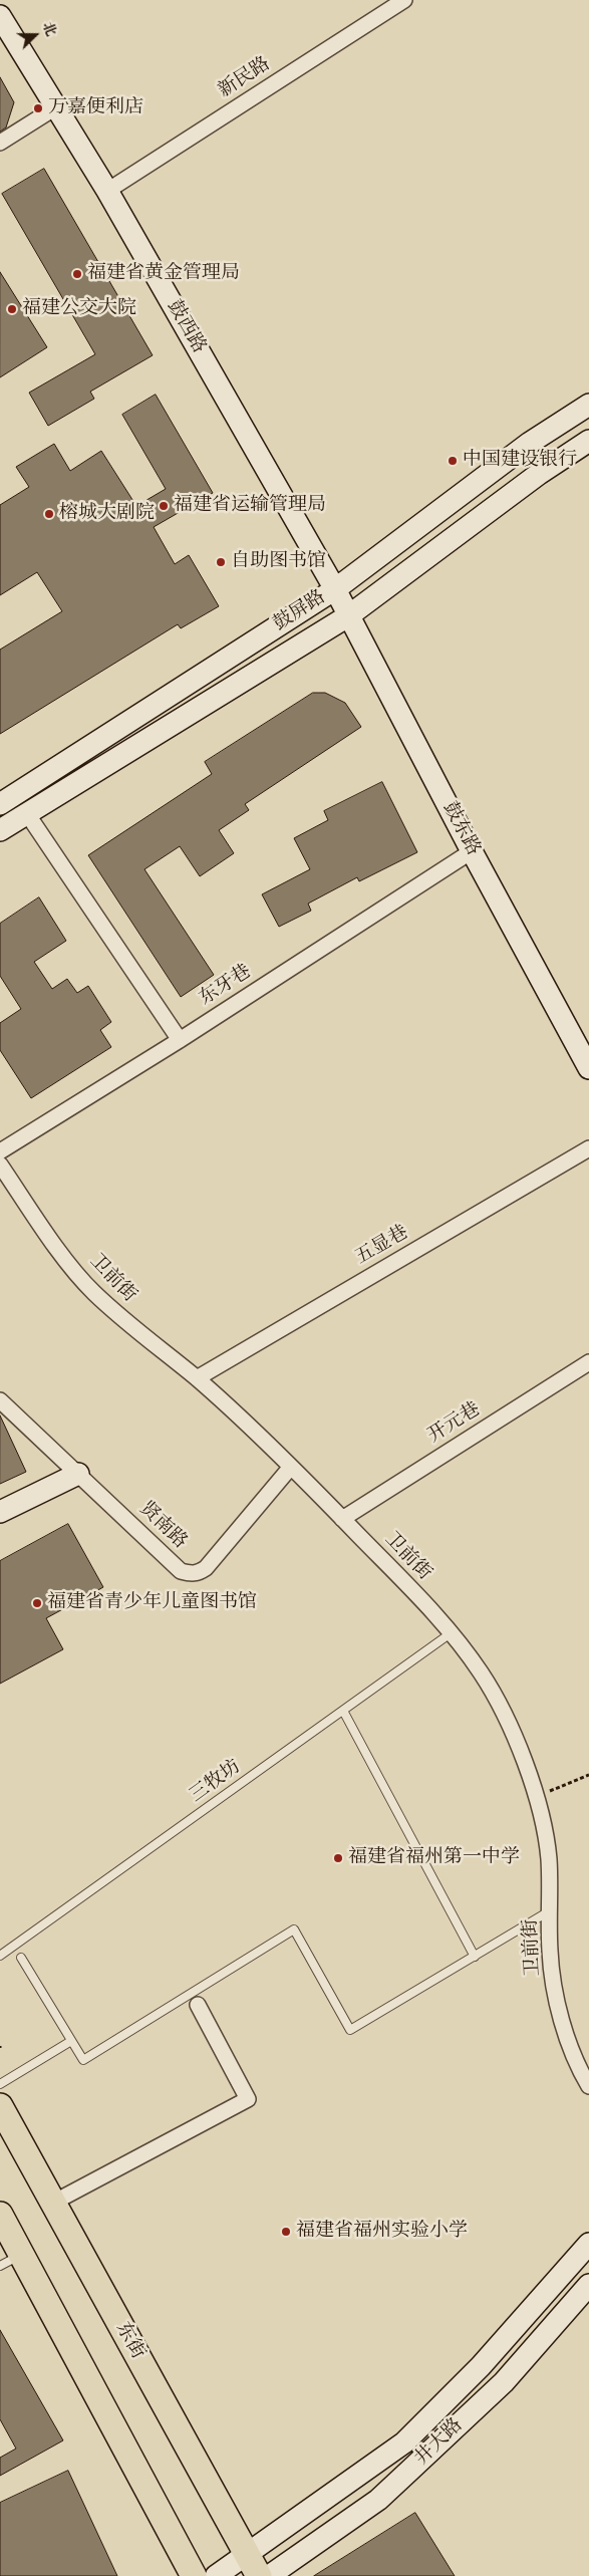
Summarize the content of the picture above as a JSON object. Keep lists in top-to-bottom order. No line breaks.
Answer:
{"streets":{"main road":["东街"],"street":["新民路","鼓西路","鼓屏路","鼓东路","东牙巷","五显巷","卫前街","开元巷","贤南路","井大路"],"lane":["三牧坊"]},"crossings":[["新民路","鼓西路"],["鼓西路","鼓屏路"],["鼓西路","鼓东路"],["鼓屏路","鼓东路"],["鼓东路","东牙巷"],["五显巷","卫前街"],["卫前街","开元巷"],["卫前街","贤南路"],["卫前街","三牧坊"]],"places":["万嘉便利店","福建省黄金管理局","福建公交大院","中国建设银行","福建省运输管理局","榕城大剧院","自助图书馆","福建省青少年儿童图书馆","福建省福州第一中学","福建省福州实验小学"],"north":"right"}
